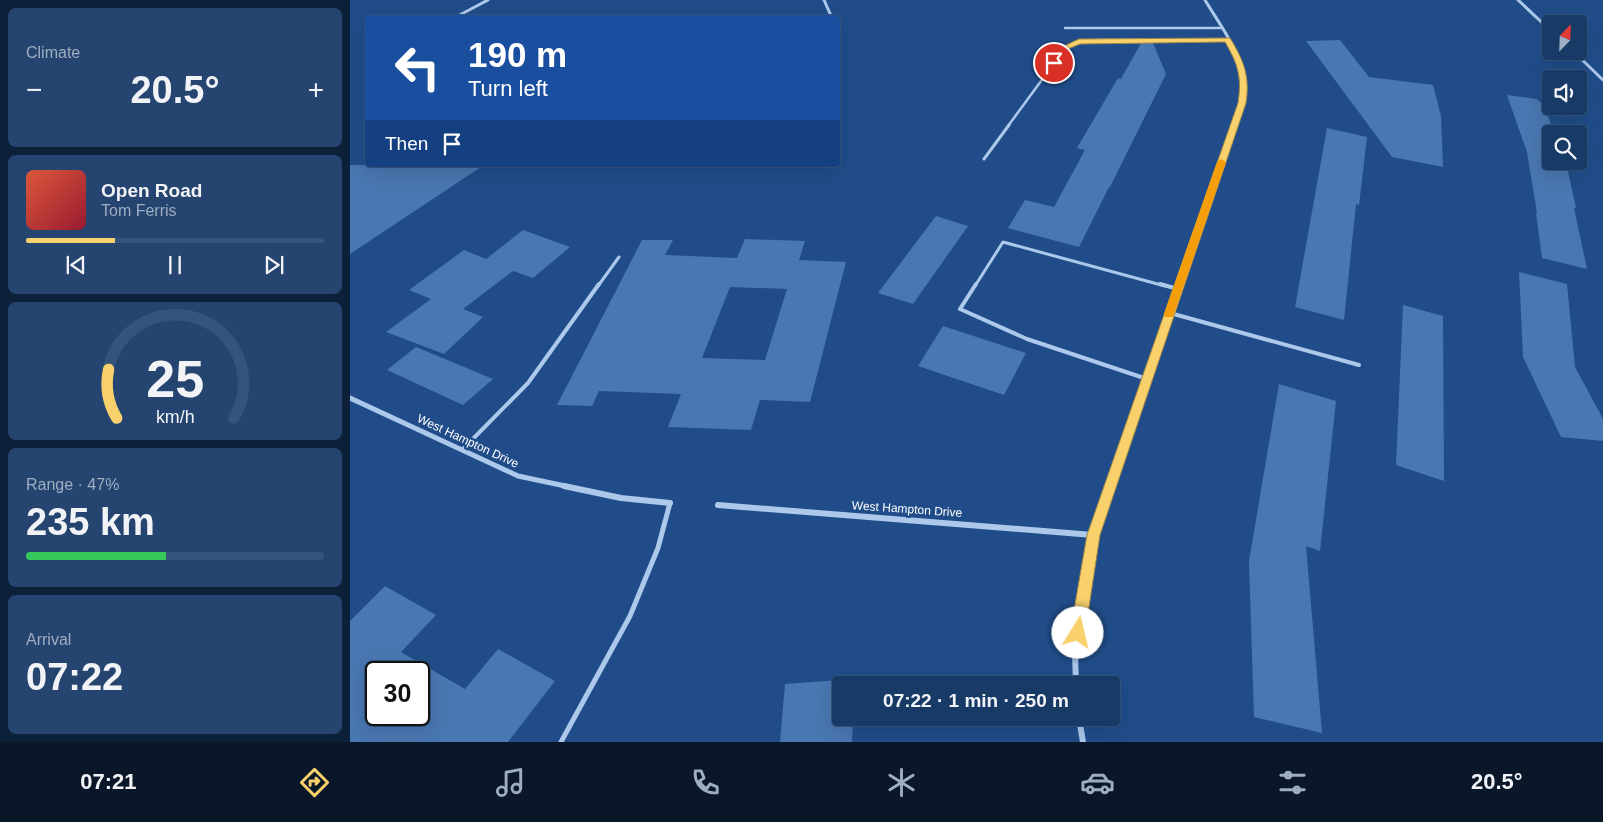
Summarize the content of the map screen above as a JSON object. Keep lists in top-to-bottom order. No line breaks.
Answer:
{"streets":{"street":["West Hampton Drive"]},"north":"top right","page":{"tile":["Climate",["Range · 47%","235 km"],["Arrival","07:22"]],"turn":["190 m","Turn left"],"heat":["−","20.5°","+"],"then":"Then","song":["Open Road","Tom Ferris"],"limit":"30","trip":"07:22 · 1 min · 250 m","tabs":["07:21","20.5°"],"gauge":["25","km/h"]}}
